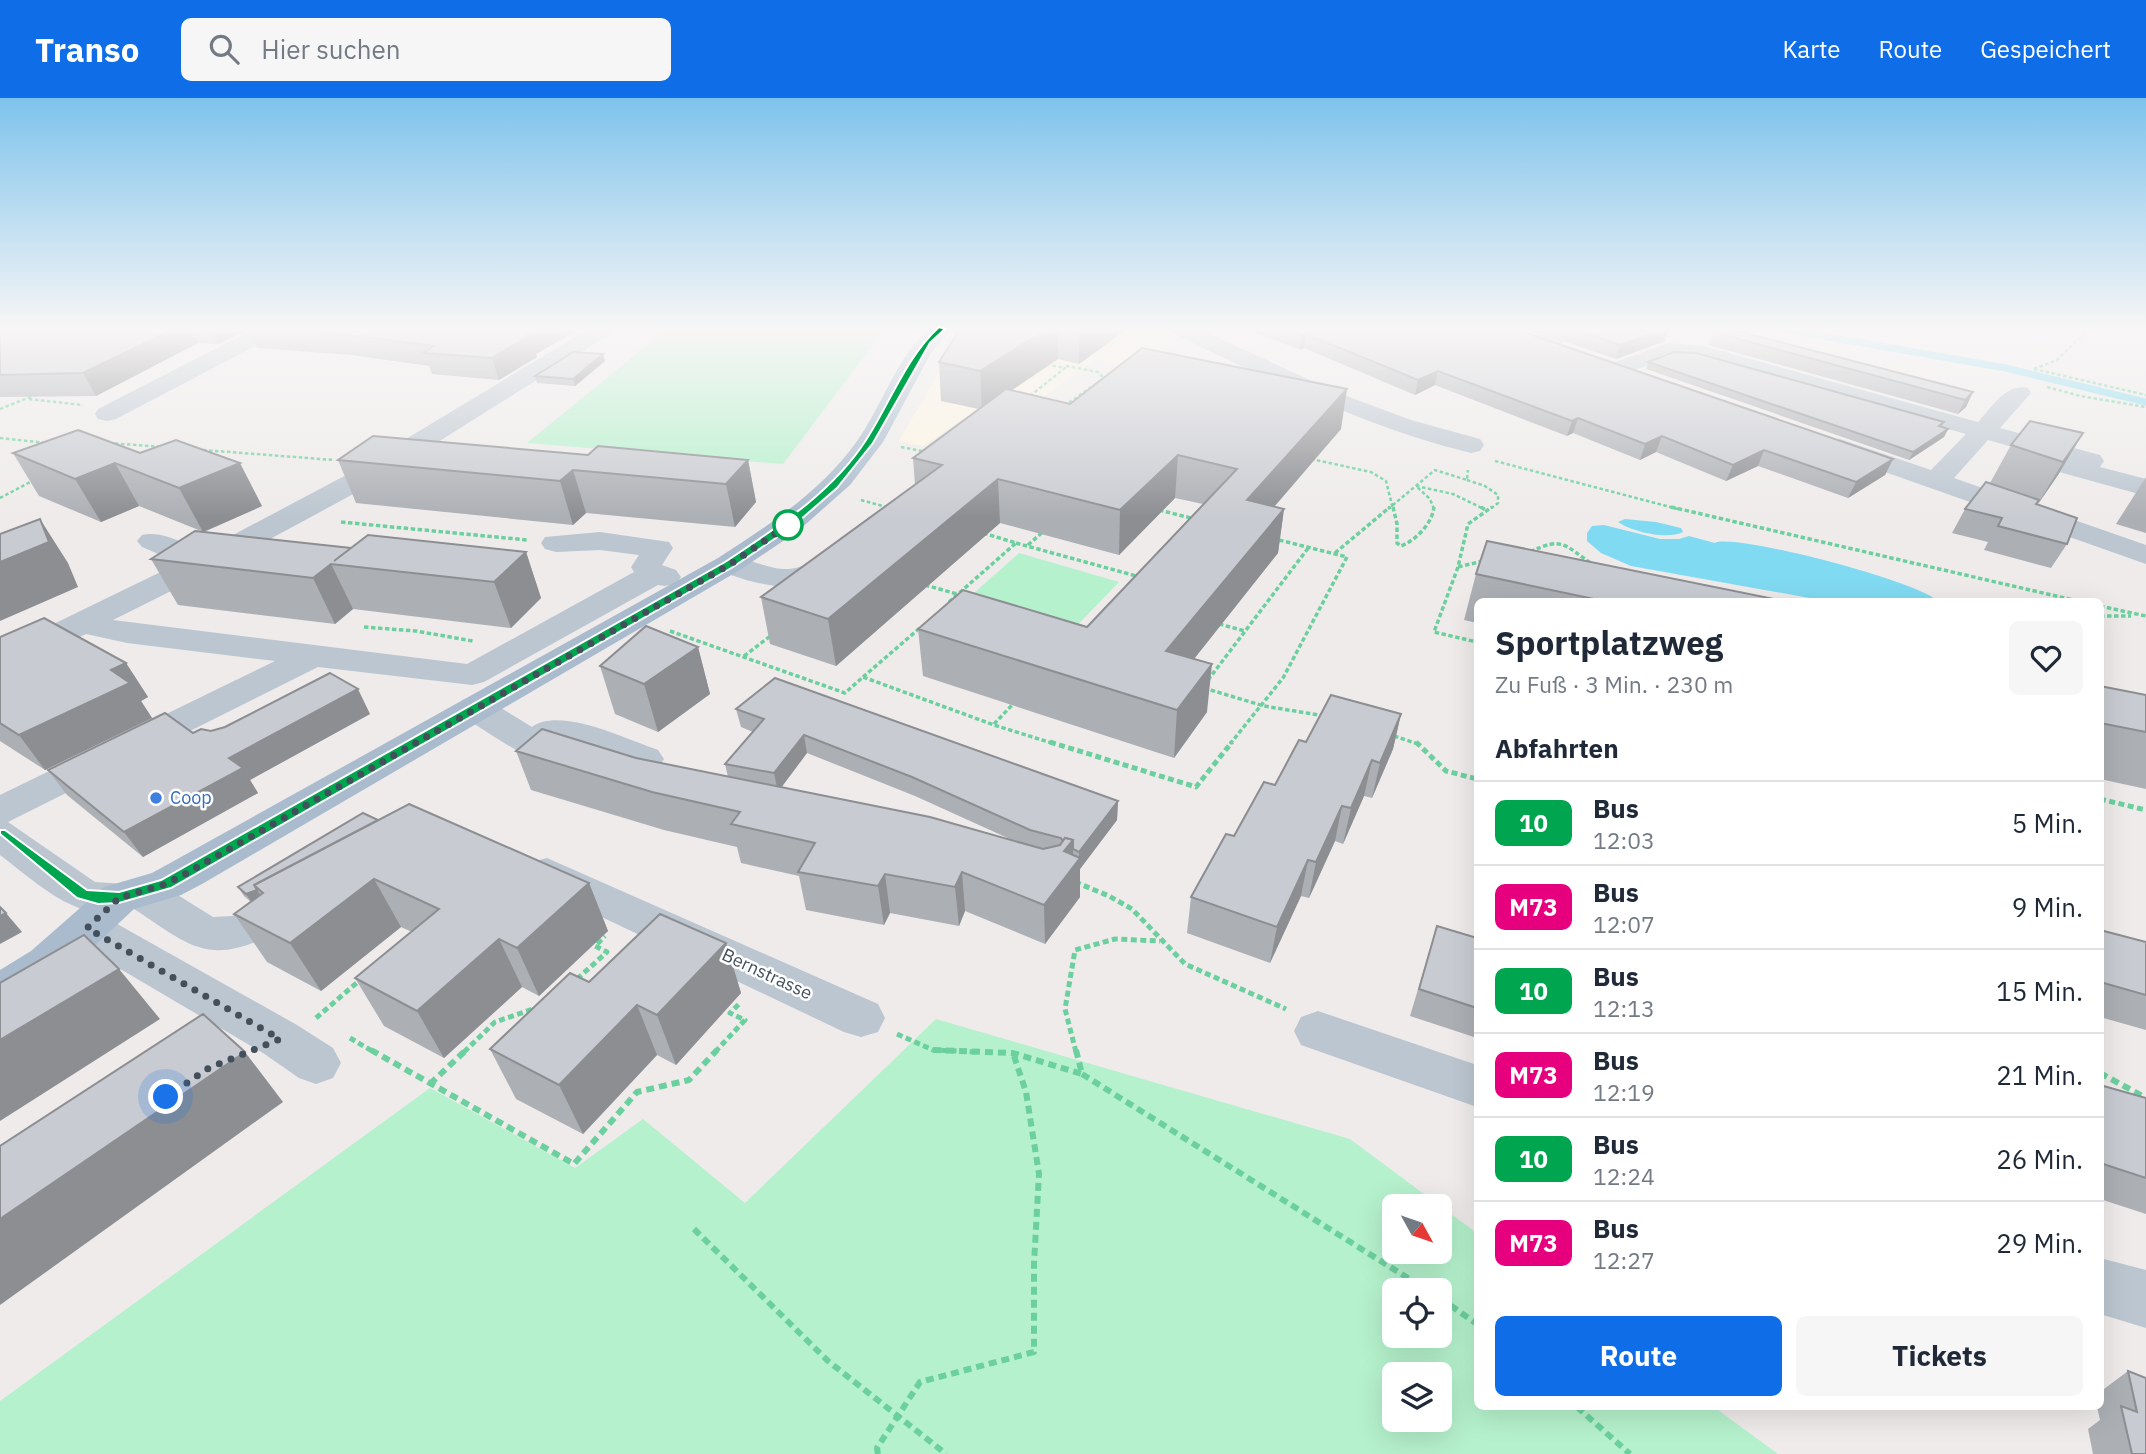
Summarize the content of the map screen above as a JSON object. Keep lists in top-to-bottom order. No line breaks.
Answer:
{"streets":{"street":["Bernstrasse"]},"places":["Coop"],"lines":["bus line 10"],"north":"bottom right","page":{"header":"Transo","search":"Hier suchen","nav":["Karte","Route","Gespeichert"],"heading":[["Sportplatzweg","Zu Fuß · 3 Min. · 230 m"],"Abfahrten"],"list":[{"mark":"10","name":"Bus","note":"12:03","value":"5 Min."},{"mark":"M73","name":"Bus","note":"12:07","value":"9 Min."},{"mark":"10","name":"Bus","note":"12:13","value":"15 Min."},{"mark":"M73","name":"Bus","note":"12:19","value":"21 Min."},{"mark":"10","name":"Bus","note":"12:24","value":"26 Min."},{"mark":"M73","name":"Bus","note":"12:27","value":"29 Min."}],"buttons":["Route","Tickets"]}}
